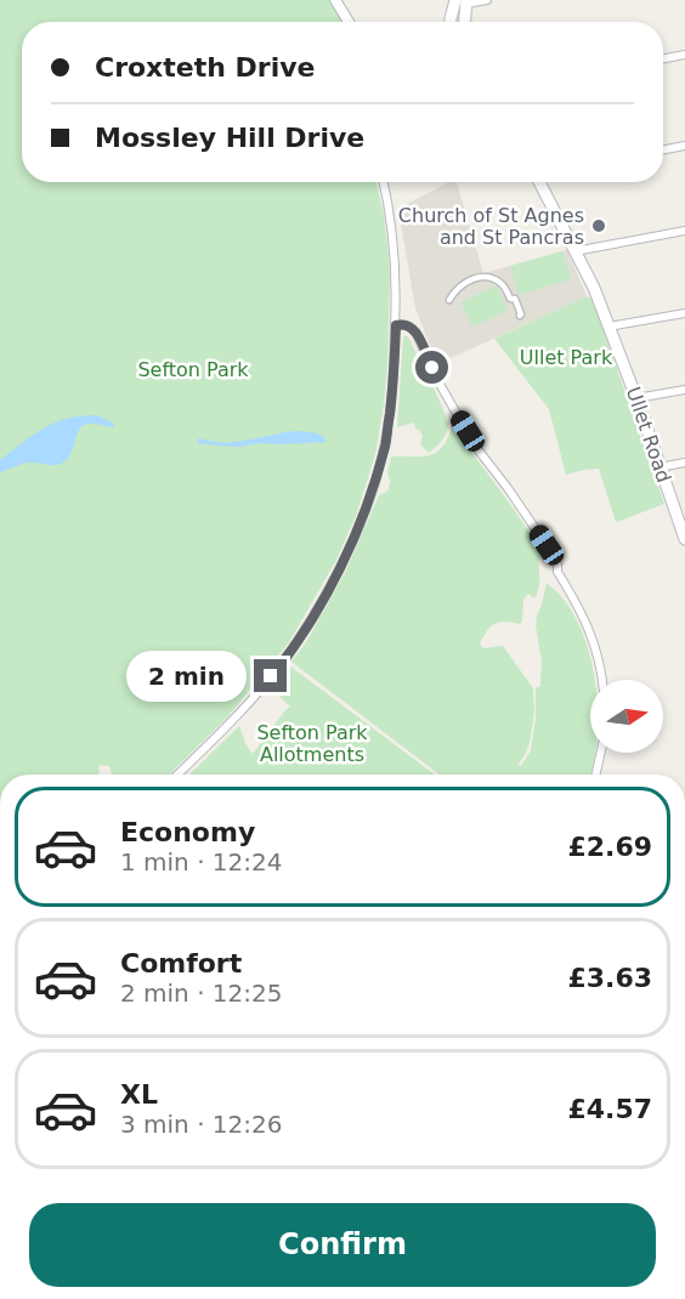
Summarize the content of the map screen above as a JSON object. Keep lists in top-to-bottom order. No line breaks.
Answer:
{"streets":{"main road":["Ullet Road"]},"parks":["Ullet Park","Sefton Park","Sefton Park Allotments"],"places":["Church of St Agnes and St Pancras"],"north":"right","page":{"banner":["Croxteth Drive","Mossley Hill Drive"],"bubble":"2 min","list":[{"name":"Economy","note":"1 min · 12:24","value":"£2.69"},{"name":"Comfort","note":"2 min · 12:25","value":"£3.63"},{"name":"XL","note":"3 min · 12:26","value":"£4.57"}],"buttons":"Confirm"}}
